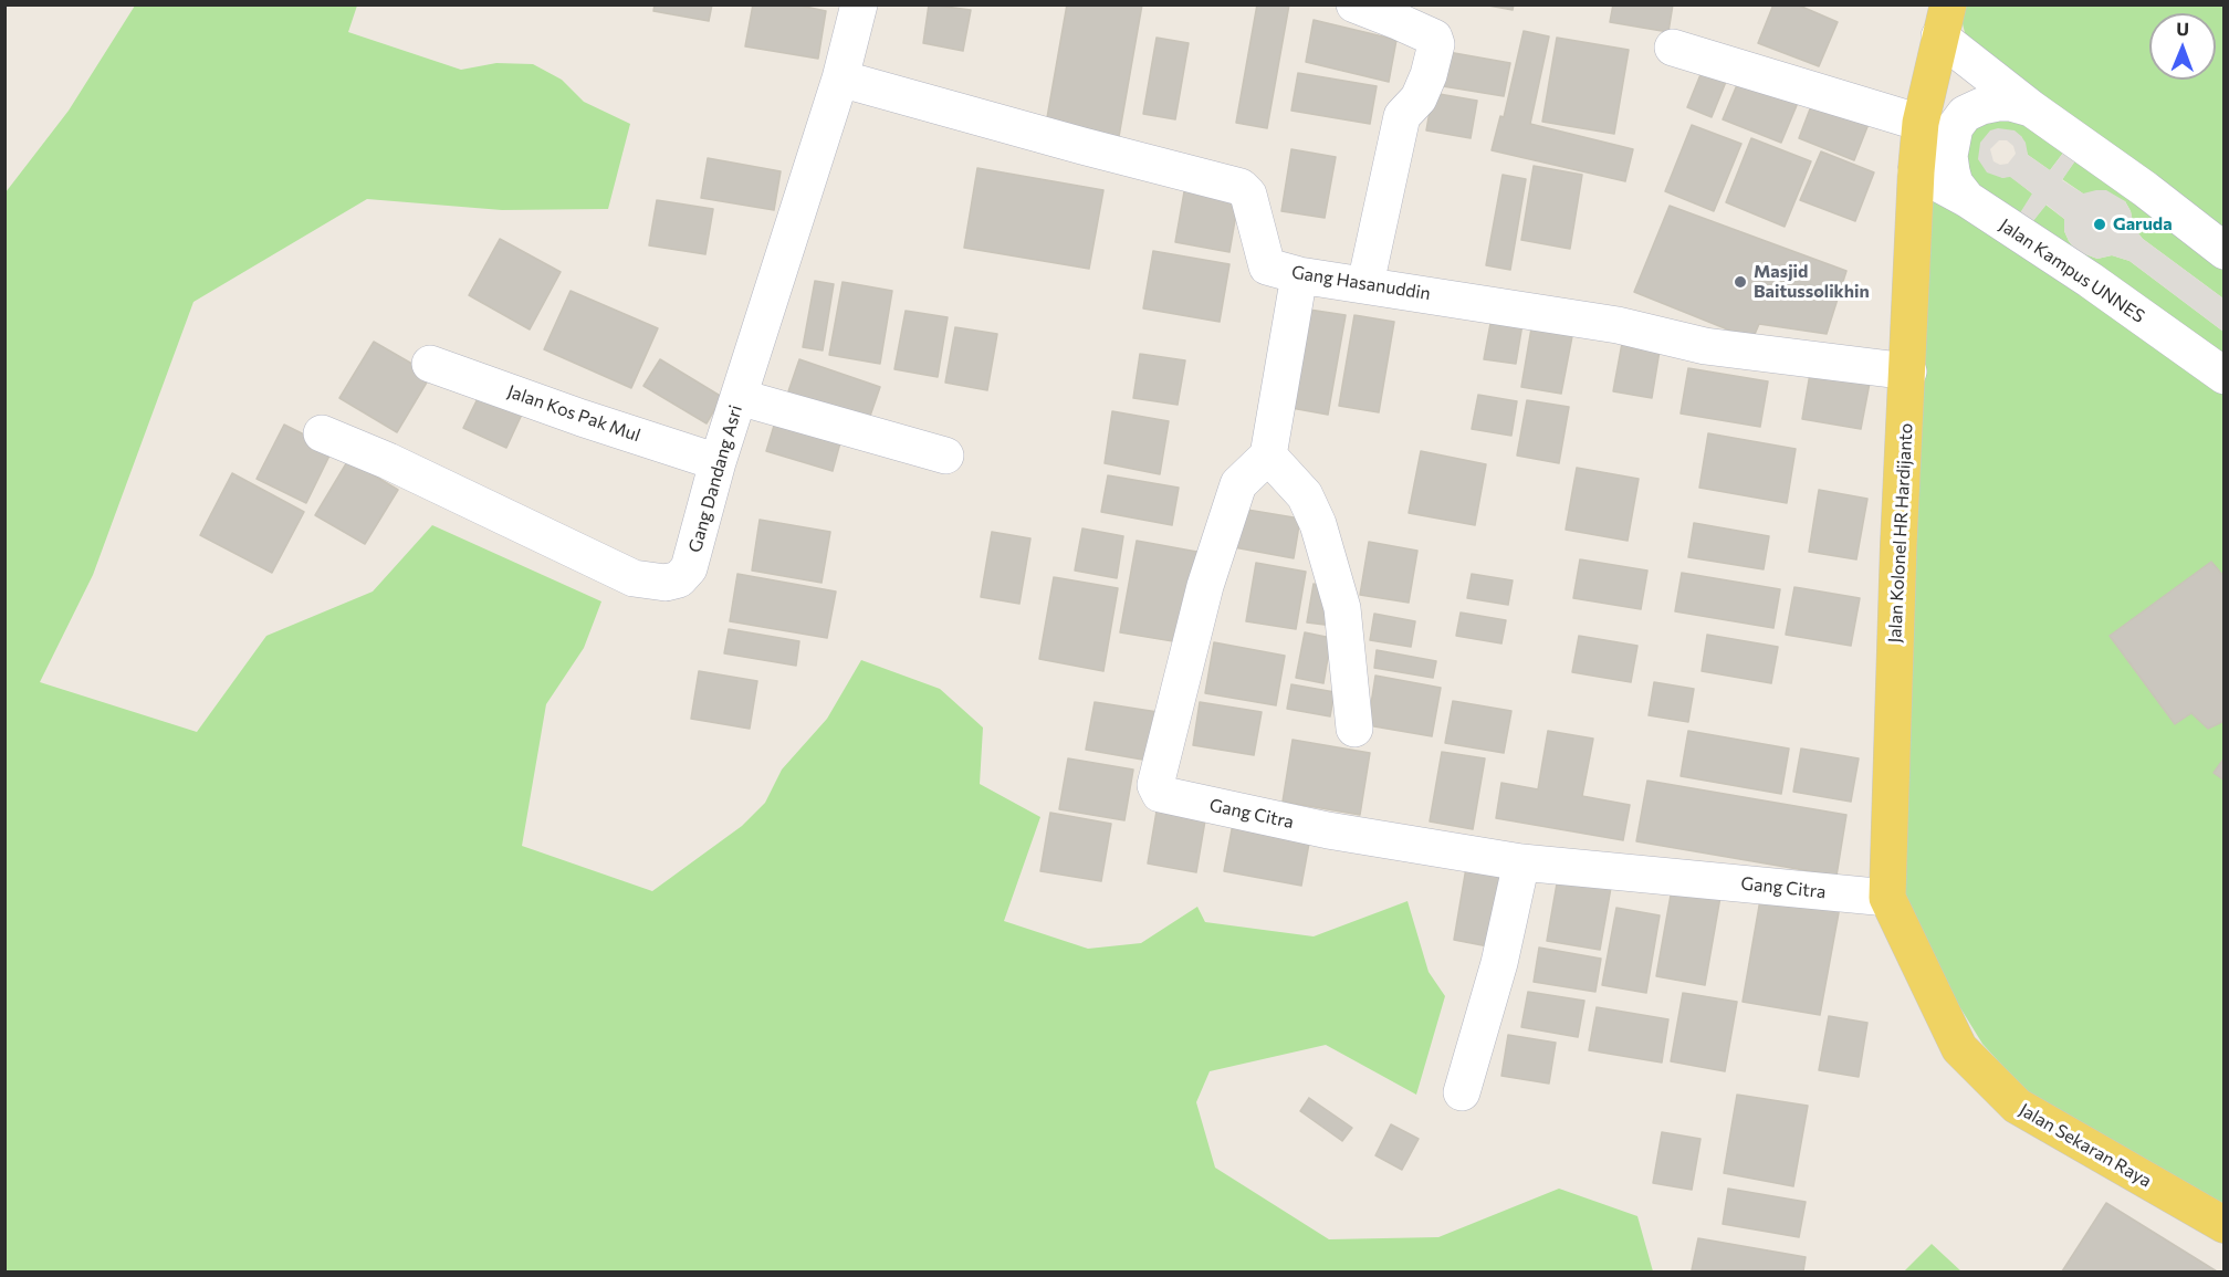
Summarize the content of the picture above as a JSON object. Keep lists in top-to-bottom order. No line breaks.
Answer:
{"streets":{"main road":["Jalan Kolonel HR Hardijanto","Jalan Sekaran Raya"],"street":["Jalan Kampus UNNES","Gang Hasanuddin","Jalan Kos Pak Mul","Gang Dandang Asri","Gang Citra"]},"crossings":[["Jalan Kampus UNNES","Jalan Kolonel HR Hardijanto"],["Gang Hasanuddin","Gang Dandang Asri"],["Gang Hasanuddin","Jalan Kolonel HR Hardijanto"],["Jalan Kos Pak Mul","Gang Dandang Asri"],["Jalan Kolonel HR Hardijanto","Gang Citra"],["Jalan Kolonel HR Hardijanto","Jalan Sekaran Raya"]],"places":["Garuda","Masjid Baitussolikhin"],"north":"top"}
